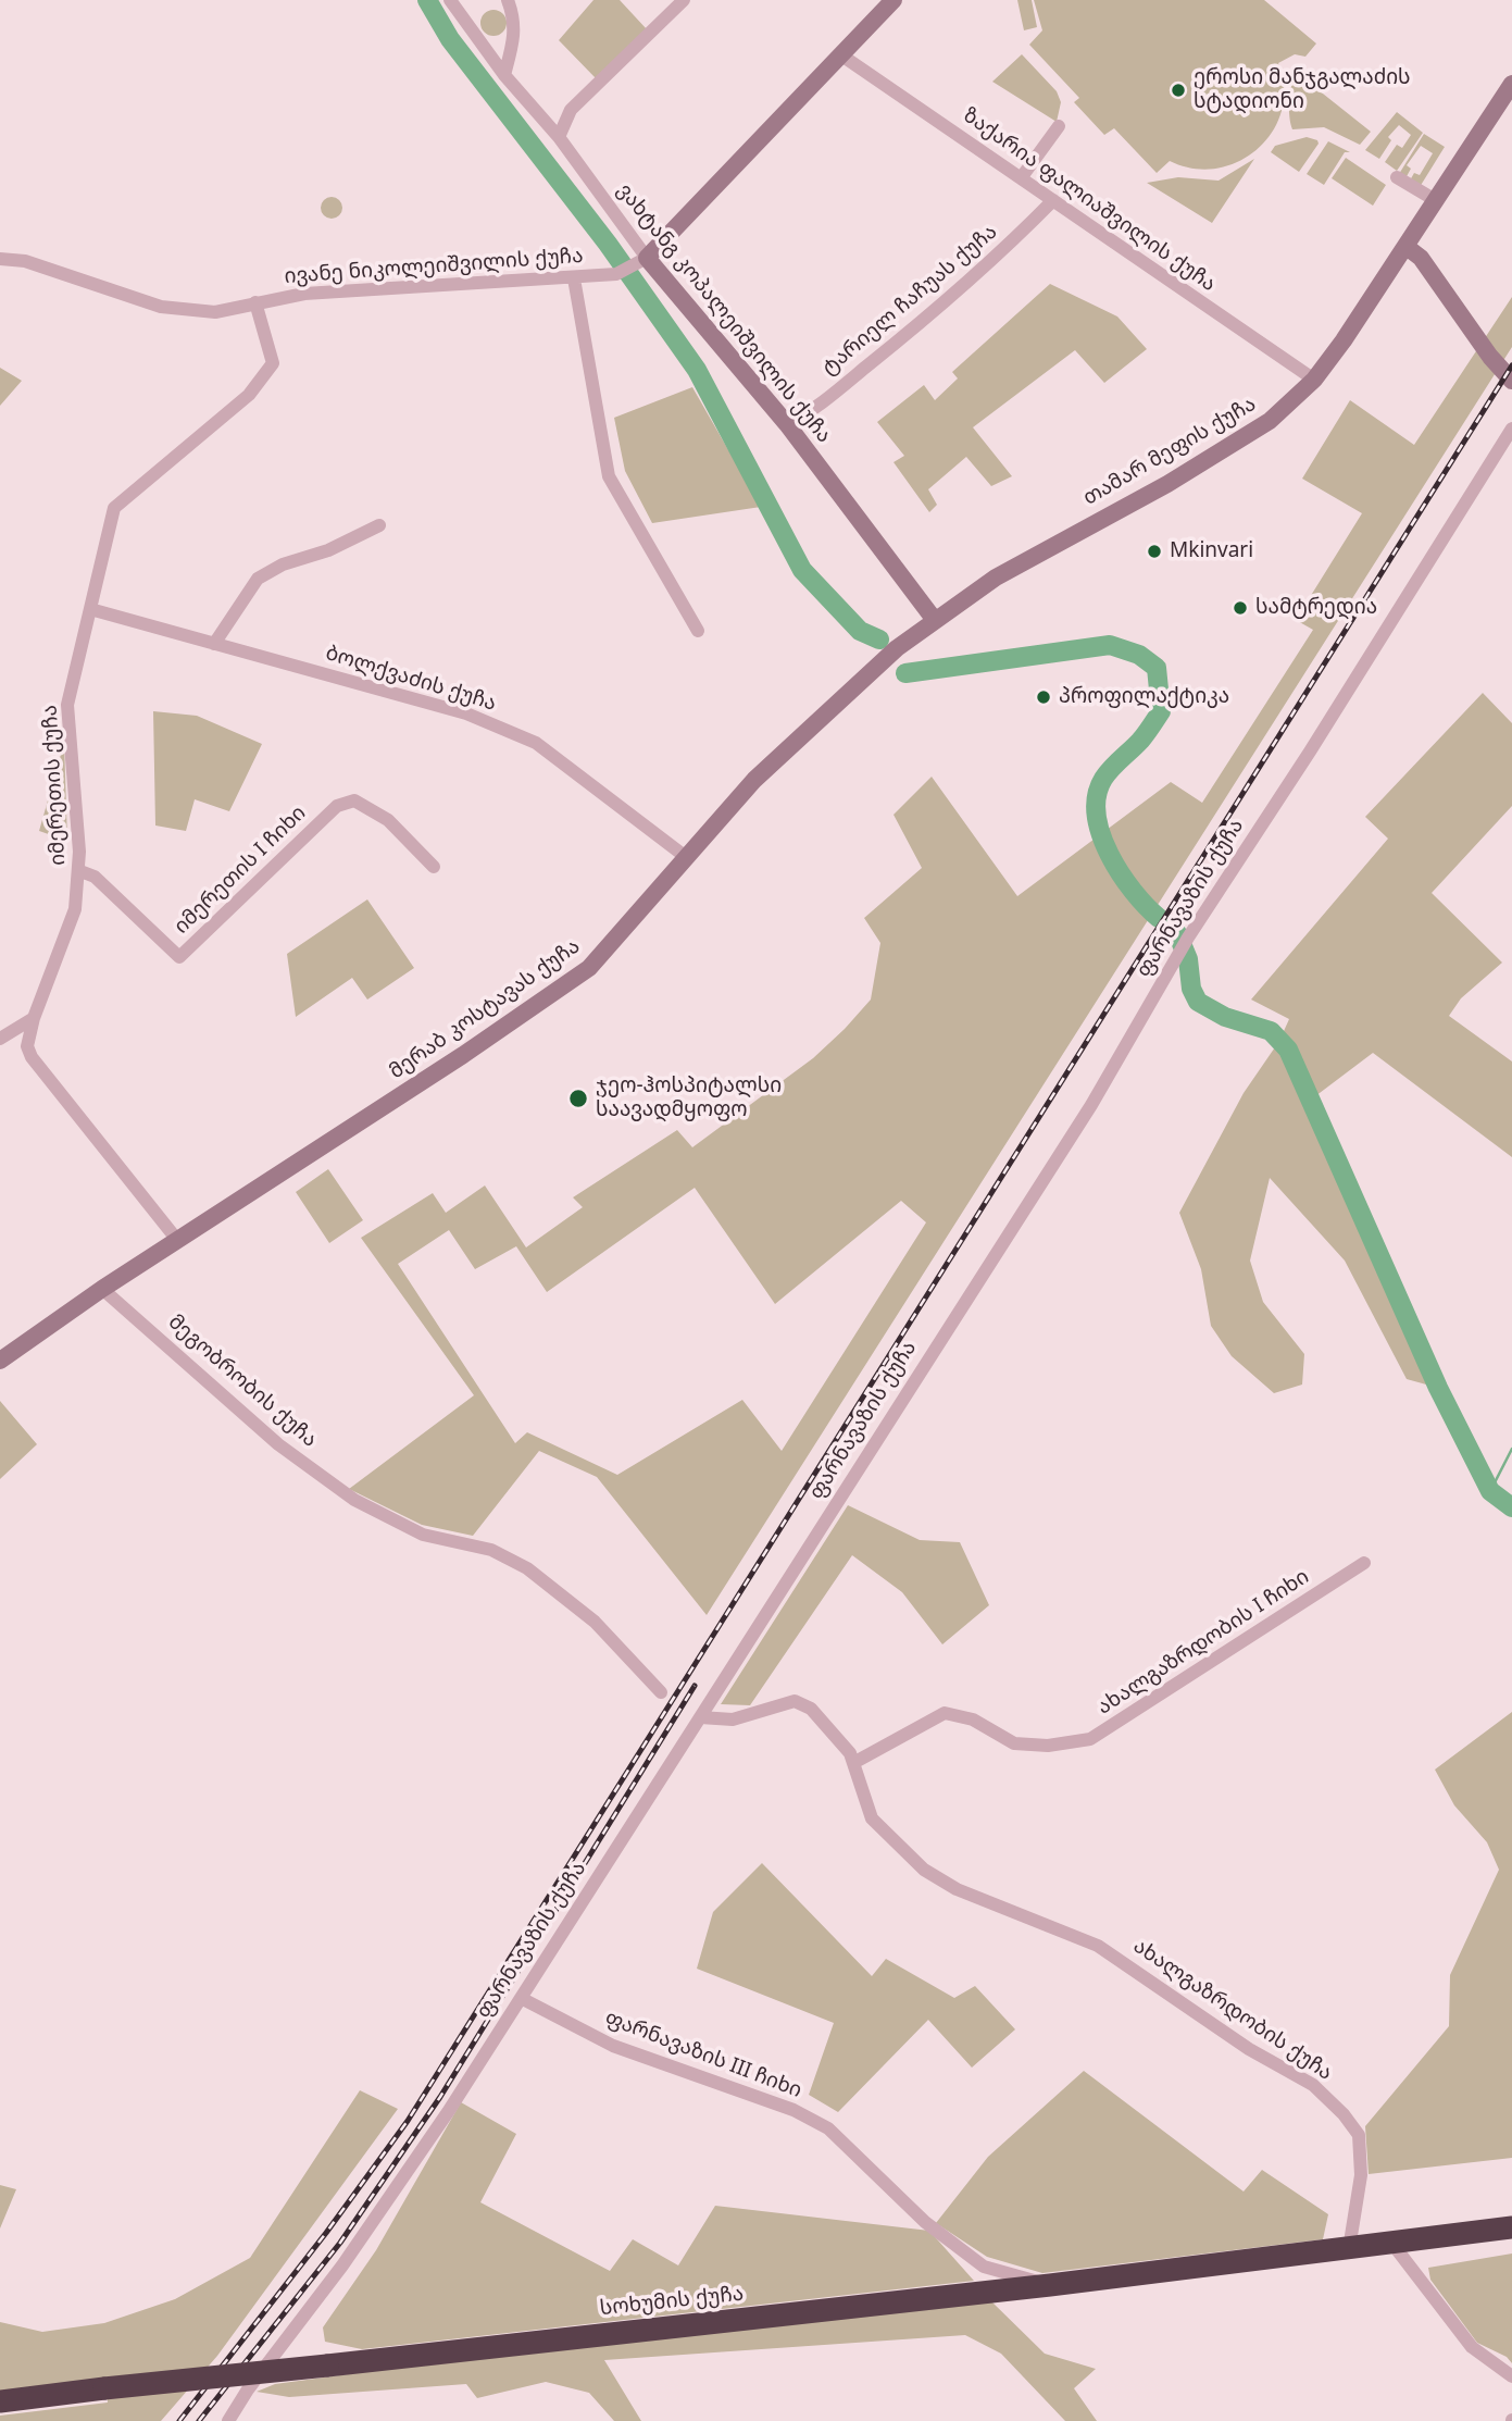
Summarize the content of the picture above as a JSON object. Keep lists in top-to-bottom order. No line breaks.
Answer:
{"streets":{"highway":["სოხუმის ქუჩა"],"main road":["ვახტანგ კოპალეიშვილის ქუჩა","თამარ მეფის ქუჩა","მერაბ კოსტავას ქუჩა"],"street":["ზაქარია ფალიაშვილის ქუჩა","ივანე ნიკოლეიშვილის ქუჩა","ტარიელ ჩაჩუას ქუჩა","ბოლქვაძის ქუჩა","იმერეთის ქუჩა","იმერეთის I ჩიხი","ფარნავაზის ქუჩა","მეგობრობის ქუჩა","ახალგაზრდობის I ჩიხი","ახალგაზრდობის ქუჩა","ფარნავაზის III ჩიხი"]},"crossings":[["ზაქარია ფალიაშვილის ქუჩა","ტარიელ ჩაჩუას ქუჩა"],["ზაქარია ფალიაშვილის ქუჩა","თამარ მეფის ქუჩა"],["ივანე ნიკოლეიშვილის ქუჩა","ვახტანგ კოპალეიშვილის ქუჩა"],["ივანე ნიკოლეიშვილის ქუჩა","იმერეთის ქუჩა"],["ტარიელ ჩაჩუას ქუჩა","ვახტანგ კოპალეიშვილის ქუჩა"],["ვახტანგ კოპალეიშვილის ქუჩა","თამარ მეფის ქუჩა"],["ვახტანგ კოპალეიშვილის ქუჩა","მერაბ კოსტავას ქუჩა"],["თამარ მეფის ქუჩა","მერაბ კოსტავას ქუჩა"],["ბოლქვაძის ქუჩა","იმერეთის ქუჩა"],["ბოლქვაძის ქუჩა","მერაბ კოსტავას ქუჩა"],["იმერეთის ქუჩა","იმერეთის I ჩიხი"],["იმერეთის ქუჩა","მერაბ კოსტავას ქუჩა"],["ფარნავაზის ქუჩა","ახალგაზრდობის ქუჩა"],["ფარნავაზის ქუჩა","ფარნავაზის III ჩიხი"],["მერაბ კოსტავას ქუჩა","მეგობრობის ქუჩა"],["ახალგაზრდობის I ჩიხი","ახალგაზრდობის ქუჩა"],["ახალგაზრდობის ქუჩა","სოხუმის ქუჩა"],["ფარნავაზის III ჩიხი","სოხუმის ქუჩა"]],"places":["ეროსი მანჯგალაძის სტადიონი","Mkinvari","სამტრედია","პროფილაქტიკა","ჯეო-ჰოსპიტალსი საავადმყოფო"]}
